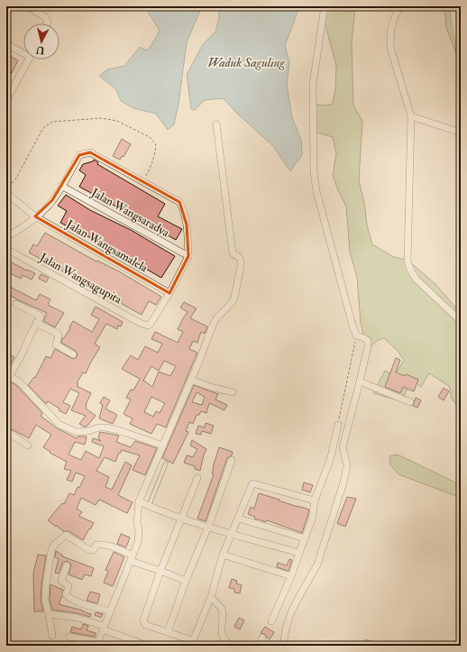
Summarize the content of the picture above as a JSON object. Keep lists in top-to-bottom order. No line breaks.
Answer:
{"streets":{"street":["Jalan Wangsaradya","Jalan Wangsamalela","Jalan Wangsagupita"]},"crossings":[["Jalan Wangsamalela","Jalan Wangsagupita"]],"water":["Waduk Saguling"],"north":"bottom"}
